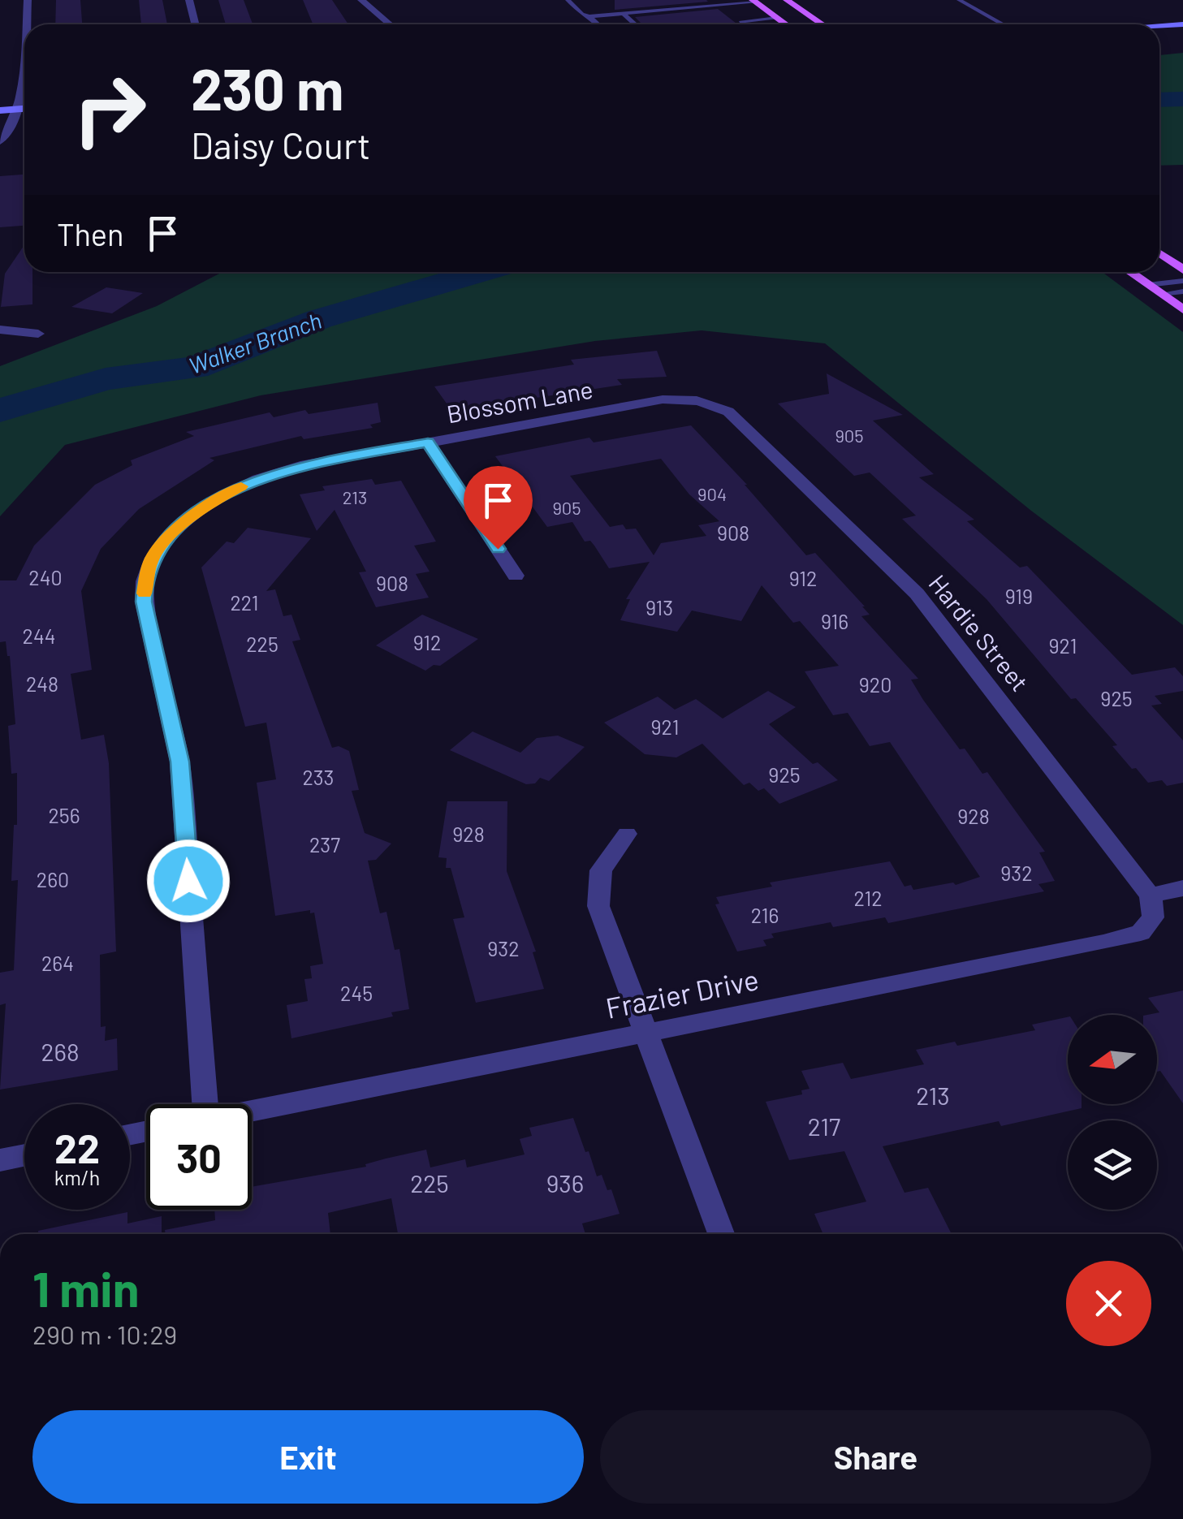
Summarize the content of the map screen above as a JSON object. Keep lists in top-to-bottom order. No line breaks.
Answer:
{"streets":{"street":["Blossom Lane","Hardie Street","Frazier Drive"]},"crossings":[["Blossom Lane","Hardie Street"],["Hardie Street","Frazier Drive"]],"water":["Walker Branch"],"house_numbers":["905","904","213","905","908","240","912","908","919","221","913","916","244","912","225","921","248","920","925","921","925","233","256","928","928","237","932","260","212","216","932","264","245","268","213","217","225","936"],"north":"left","page":{"turn":["230 m","Daisy Court"],"then":"Then","speed":"22 km/h","limit":"30","heading":["1 min","290 m · 10:29"],"buttons":["Exit","Share"]}}
